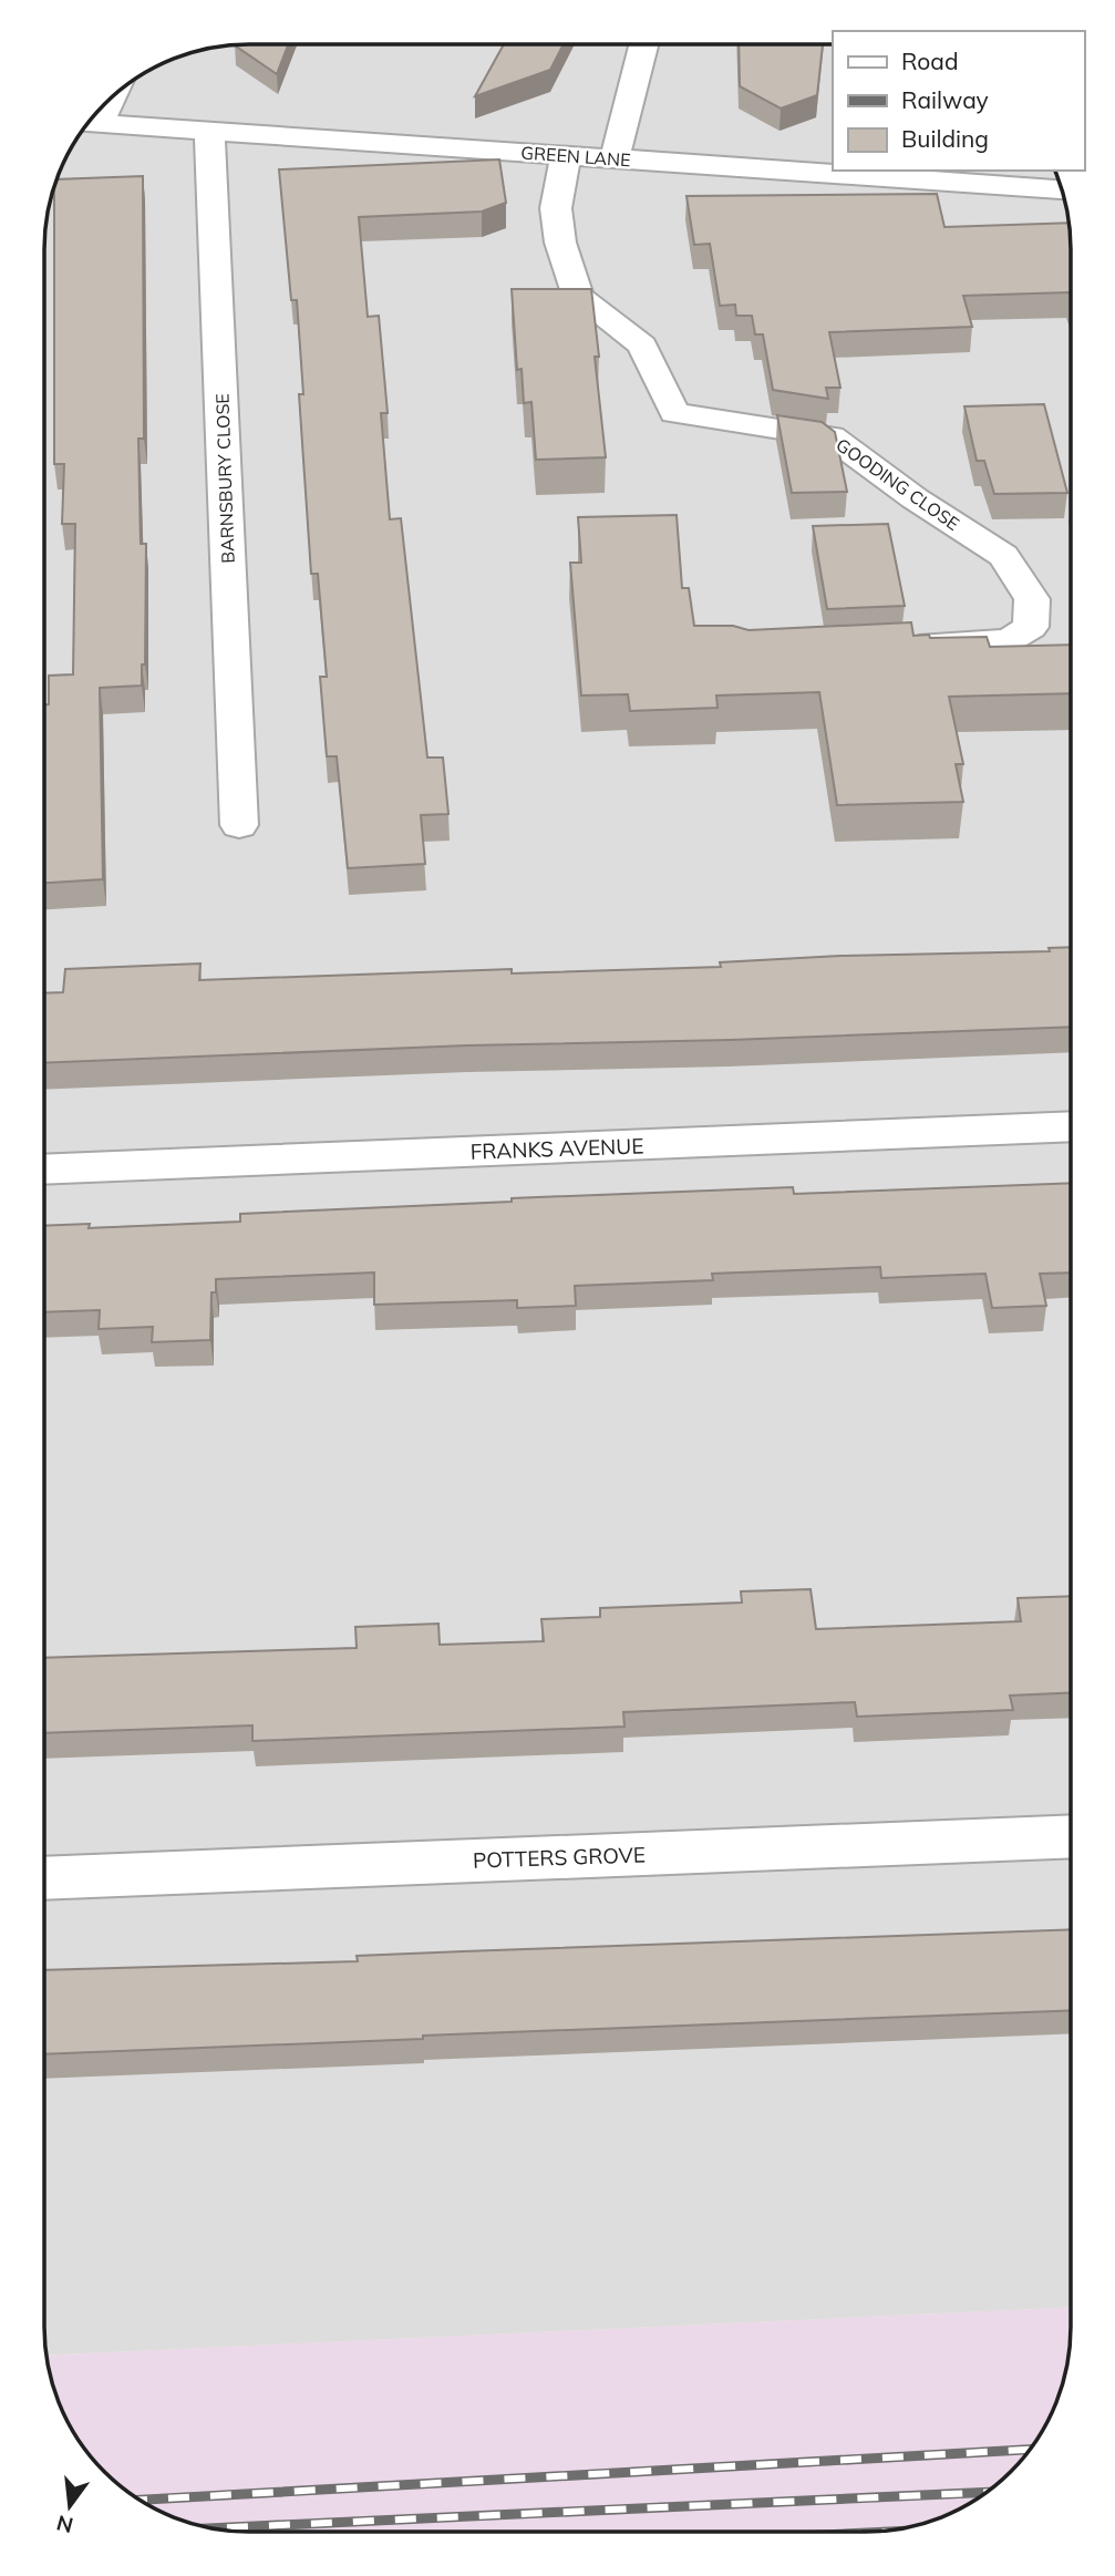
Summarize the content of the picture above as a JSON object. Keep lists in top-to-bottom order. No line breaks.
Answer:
{"streets":{"street":["GREEN LANE","BARNSBURY CLOSE","GOODING CLOSE","FRANKS AVENUE","POTTERS GROVE"]},"crossings":[["GREEN LANE","BARNSBURY CLOSE"],["GREEN LANE","GOODING CLOSE"]],"legend":["Road","Railway","Building"],"north":"bottom"}
